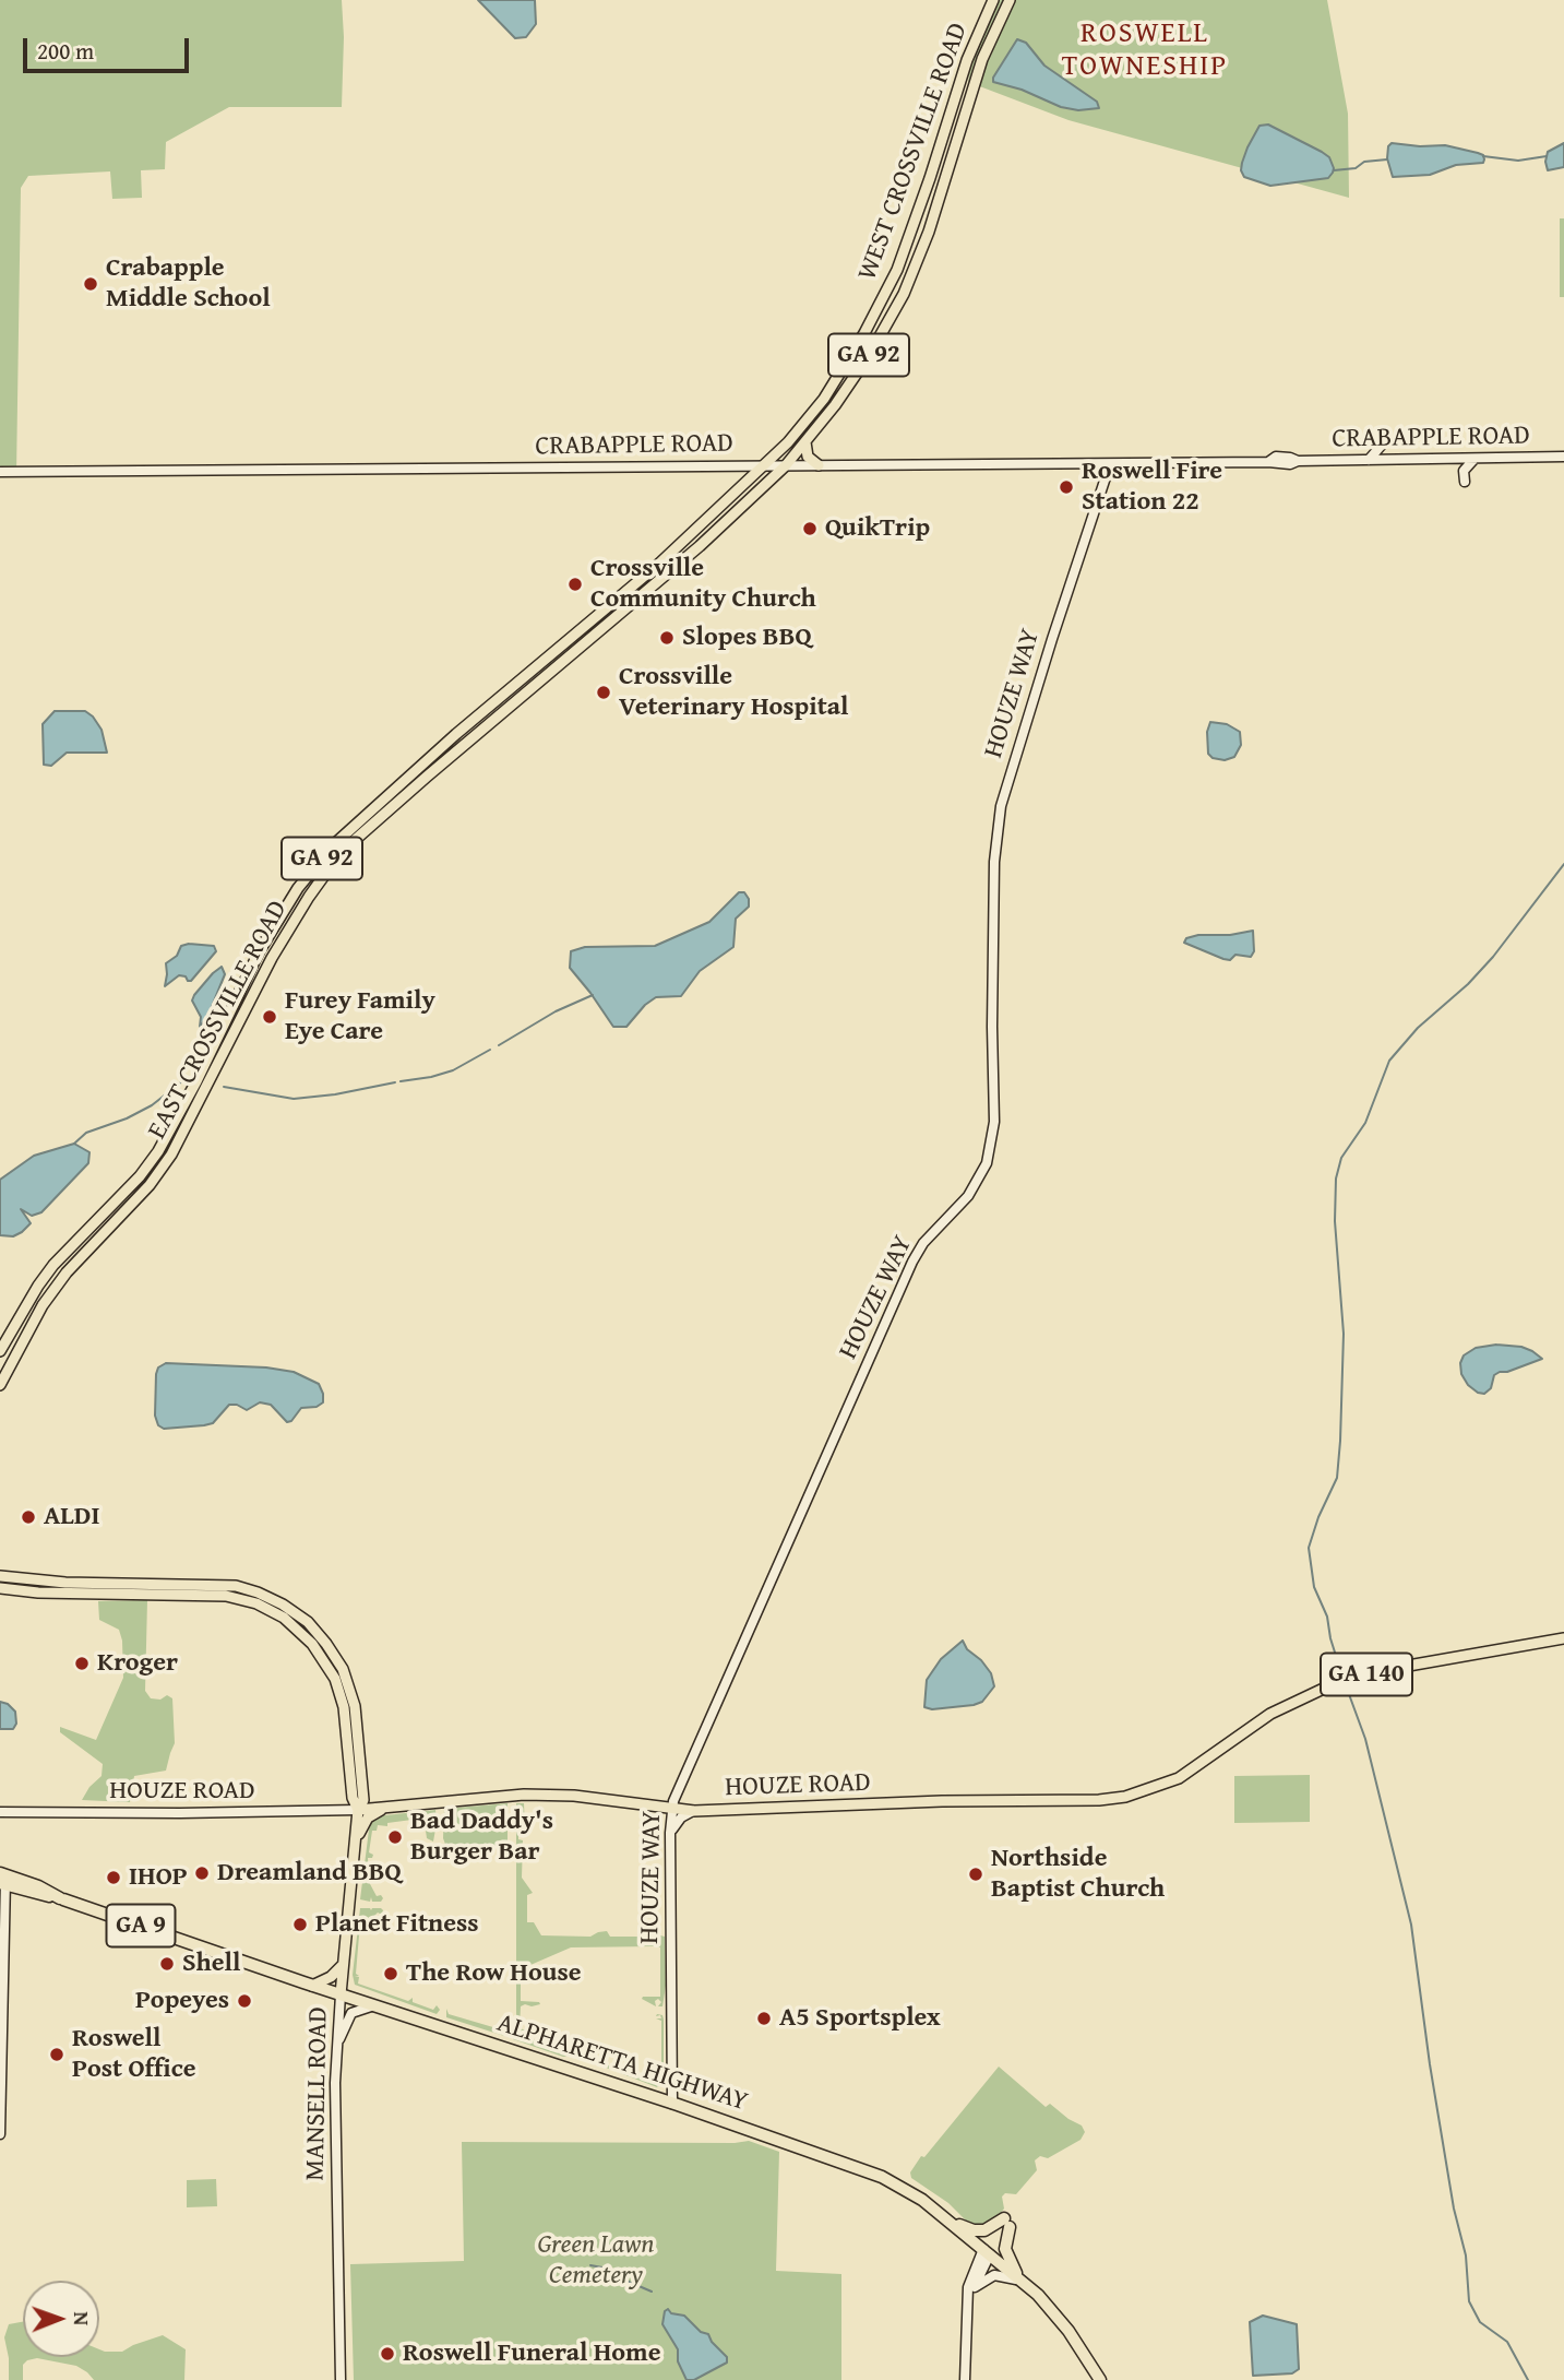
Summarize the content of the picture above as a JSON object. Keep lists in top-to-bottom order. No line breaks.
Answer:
{"streets":{"highway":["GA 9","ALPHARETTA HIGHWAY"],"main road":["WEST CROSSVILLE ROAD","GA 92","EAST CROSSVILLE ROAD","GA 140","HOUZE ROAD","MANSELL ROAD"],"street":["CRABAPPLE ROAD","HOUZE WAY"]},"crossings":[["WEST CROSSVILLE ROAD","CRABAPPLE ROAD"],["WEST CROSSVILLE ROAD","EAST CROSSVILLE ROAD"],["CRABAPPLE ROAD","HOUZE WAY"],["CRABAPPLE ROAD","EAST CROSSVILLE ROAD"],["HOUZE WAY","HOUZE ROAD"],["HOUZE WAY","ALPHARETTA HIGHWAY"],["HOUZE ROAD","MANSELL ROAD"],["ALPHARETTA HIGHWAY","MANSELL ROAD"]],"districts":["ROSWELL TOWNESHIP"],"parks":["Green Lawn Cemetery"],"places":["Crabapple Middle School","Roswell Fire Station 22","QuikTrip","Crossville Community Church","Slopes BBQ","Crossville Veterinary Hospital","Furey Family Eye Care","ALDI","Kroger","Bad Daddy's Burger Bar","Dreamland BBQ","Northside Baptist Church","IHOP","Planet Fitness","Shell","The Row House","Popeyes","A5 Sportsplex","Roswell Post Office","Roswell Funeral Home"],"scale_bar":"200 m","north":"right"}
